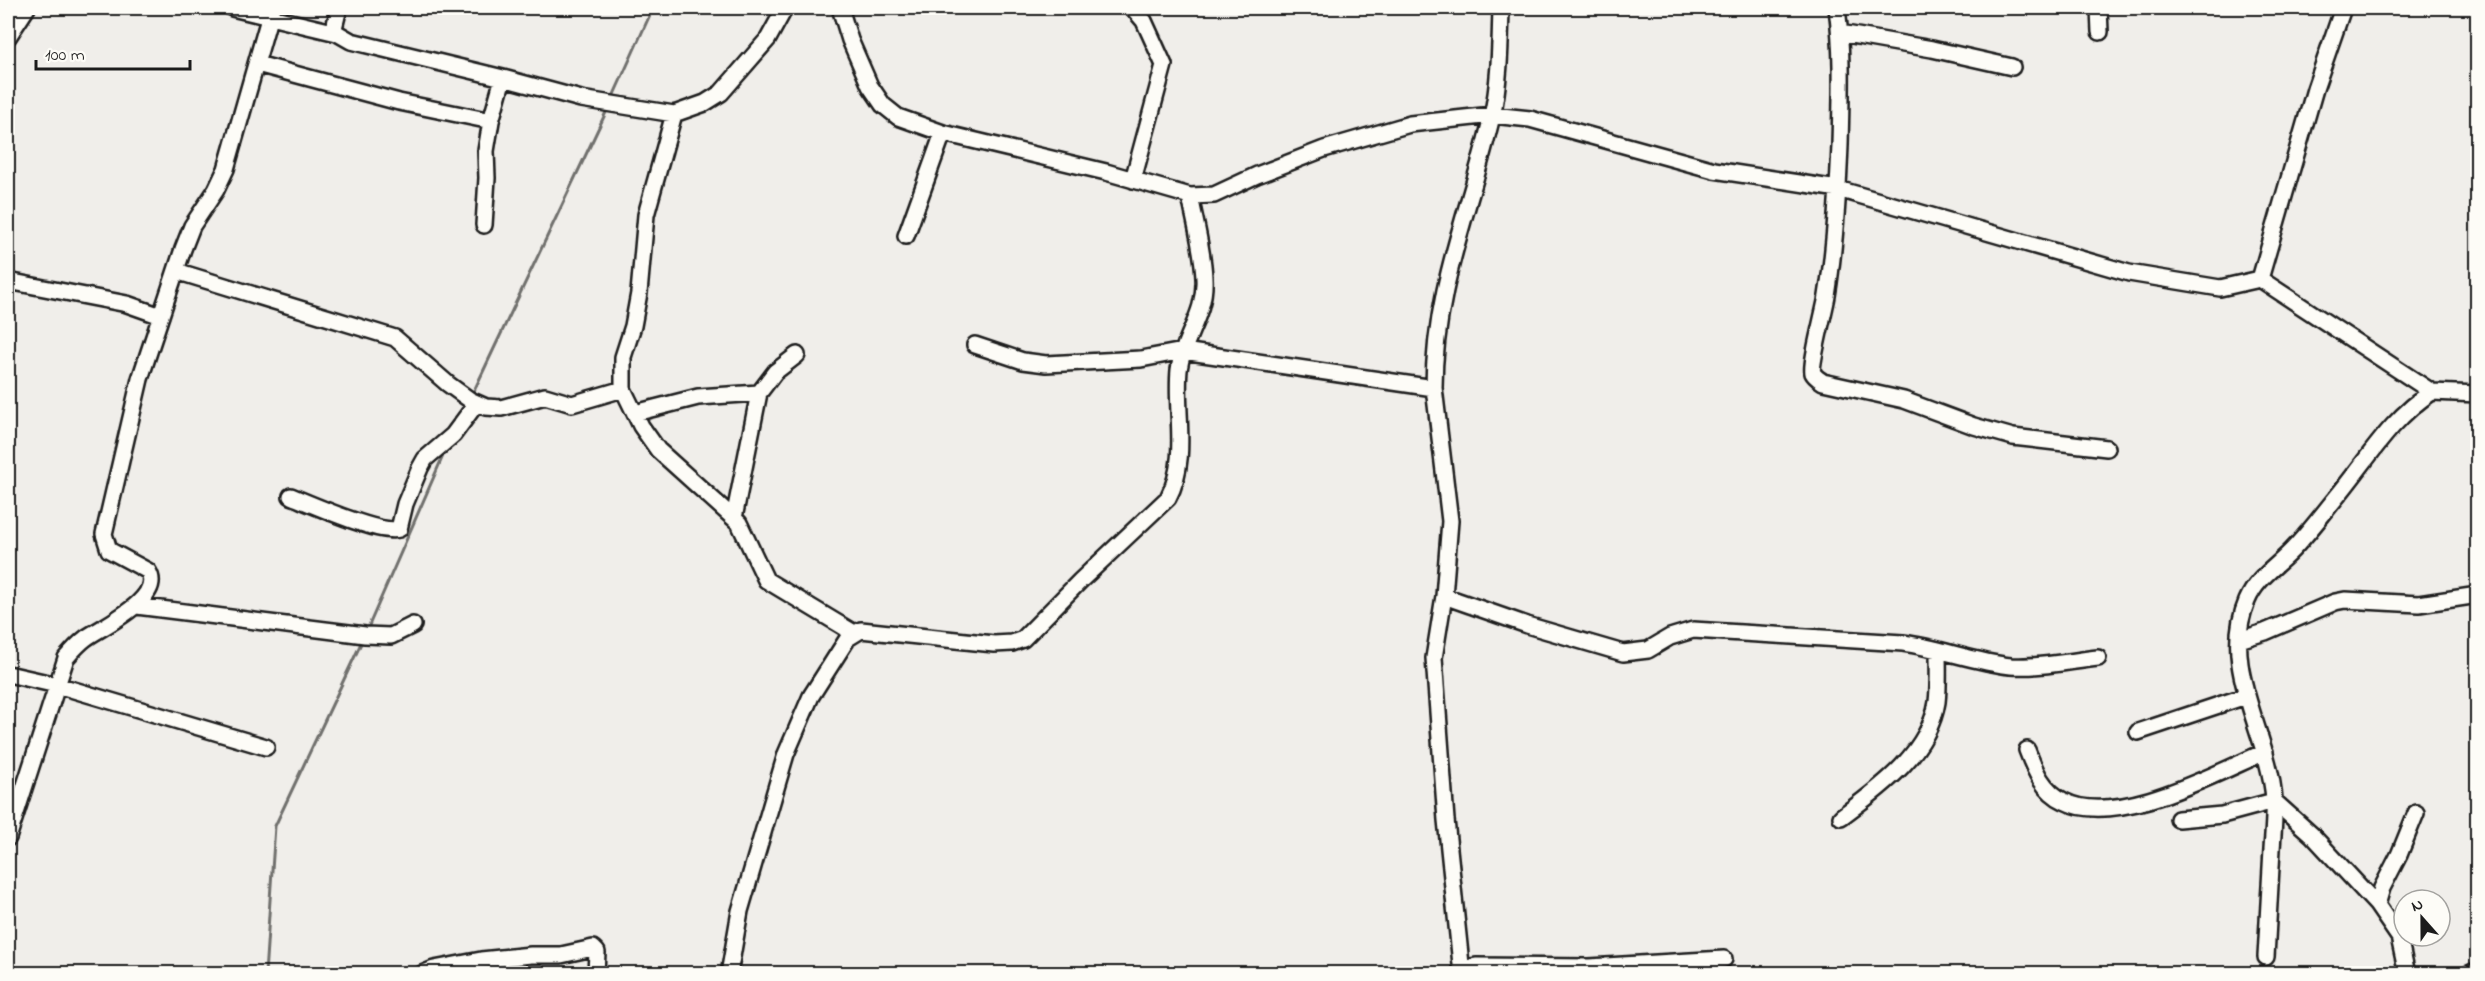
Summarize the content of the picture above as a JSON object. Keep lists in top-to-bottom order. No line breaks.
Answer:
{"scale_bar":"100 m","north":"top"}
